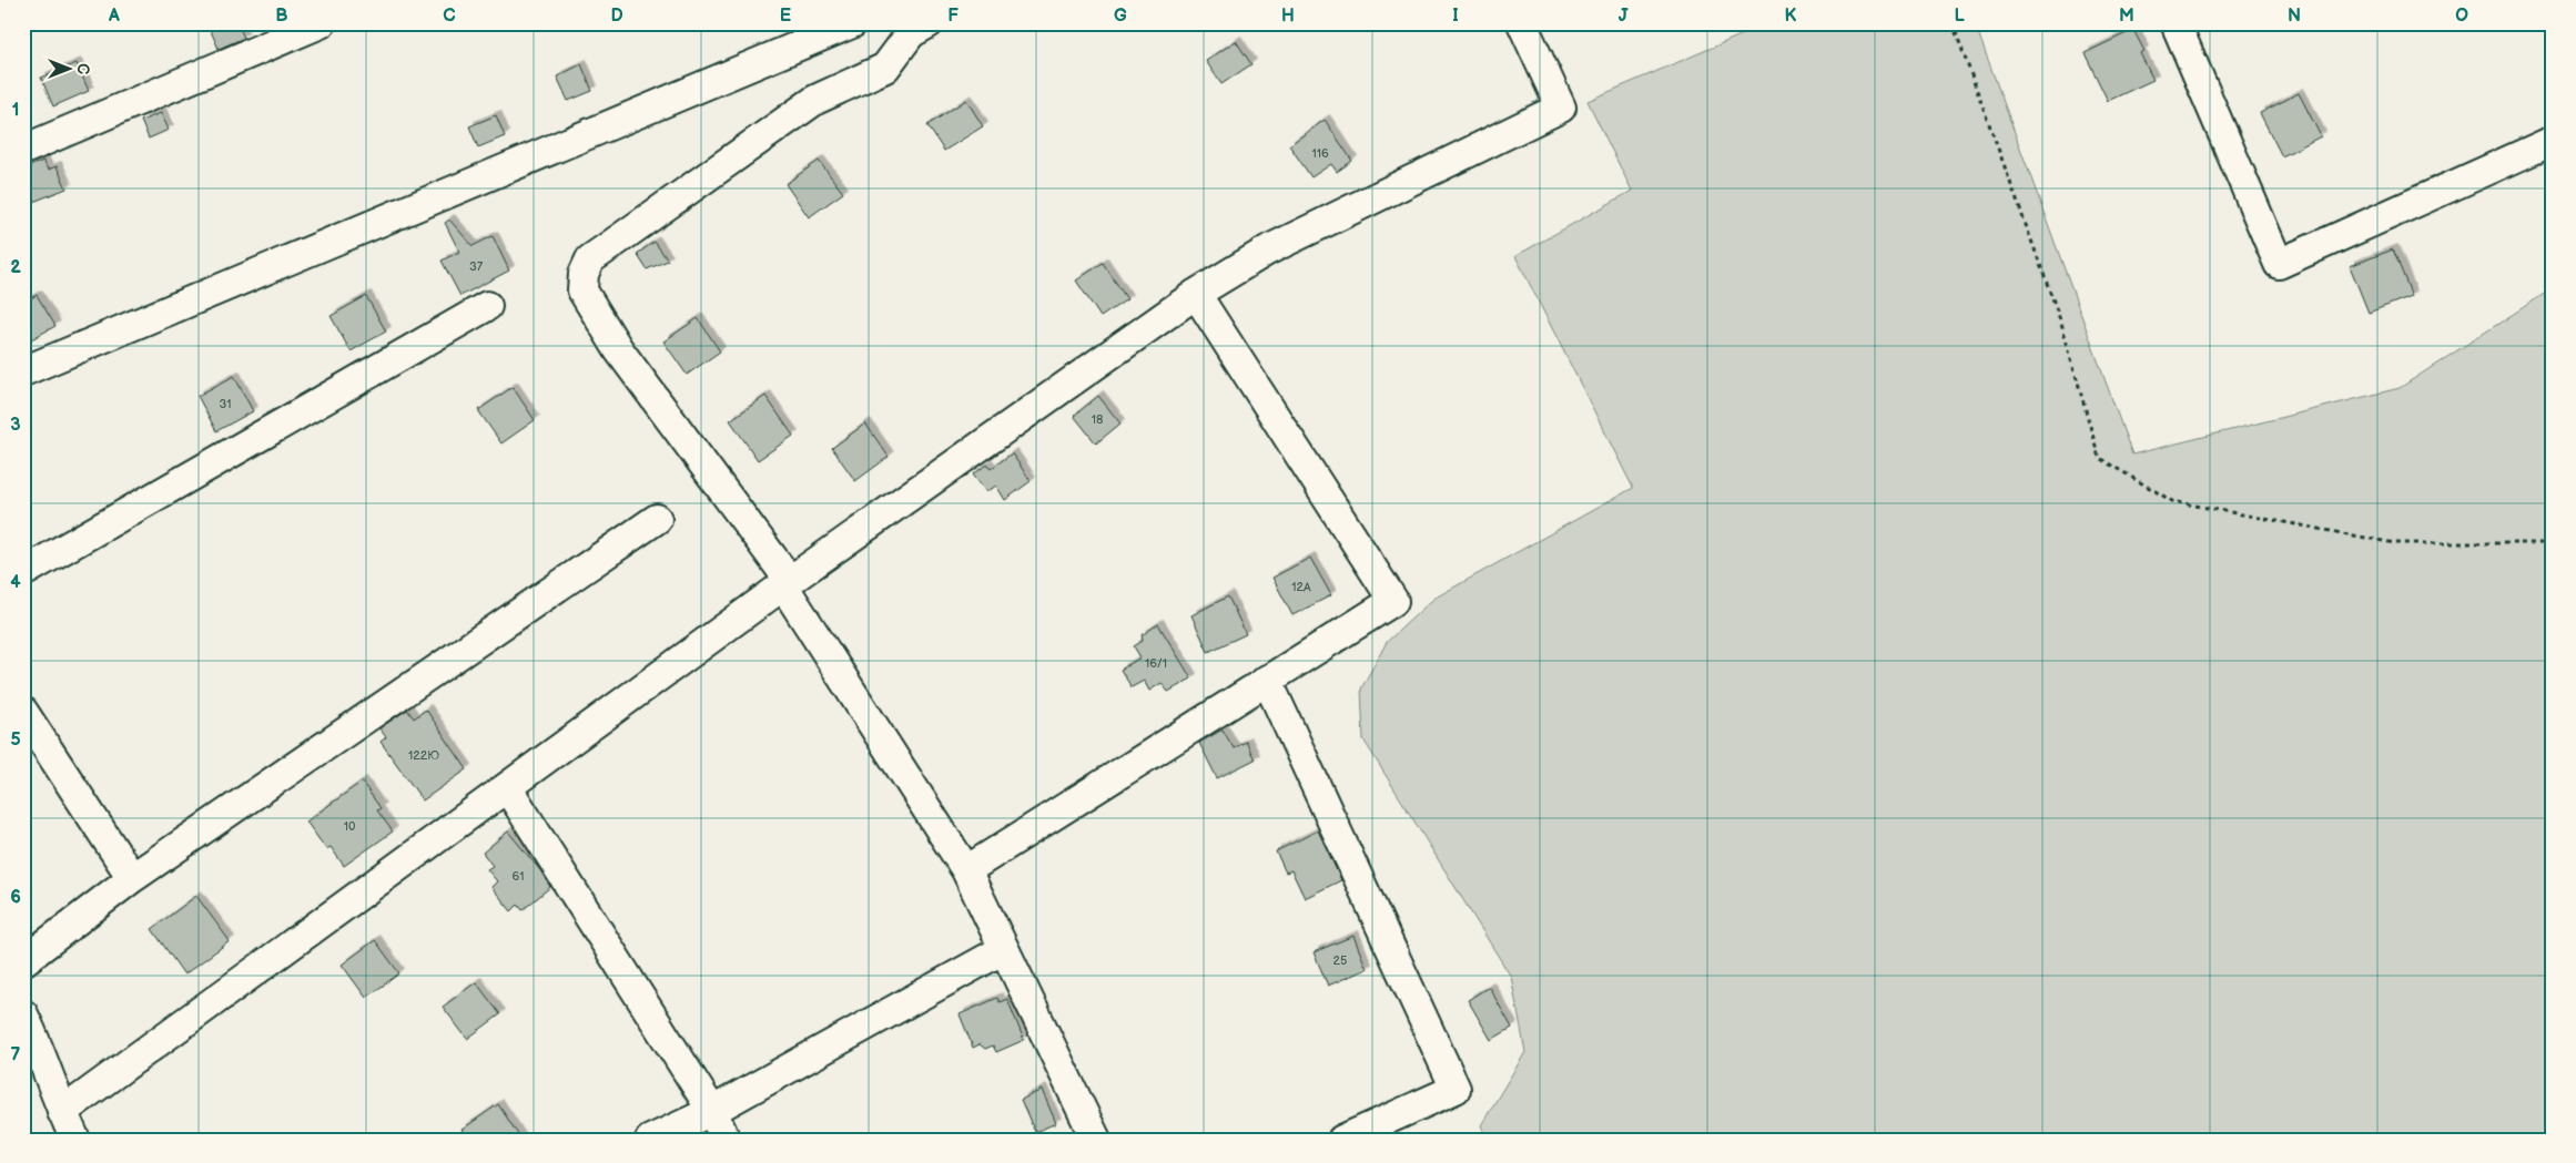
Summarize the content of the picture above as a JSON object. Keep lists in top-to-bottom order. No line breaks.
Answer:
{"house_numbers":["116","37","31","18","12А","16/1","122Ю","10","61","25"],"north":"right","grid":{"columns":["A","B","C","D","E","F","G","H","I","J","K","L","M","N","O"],"rows":["1","2","3","4","5","6","7"]}}
